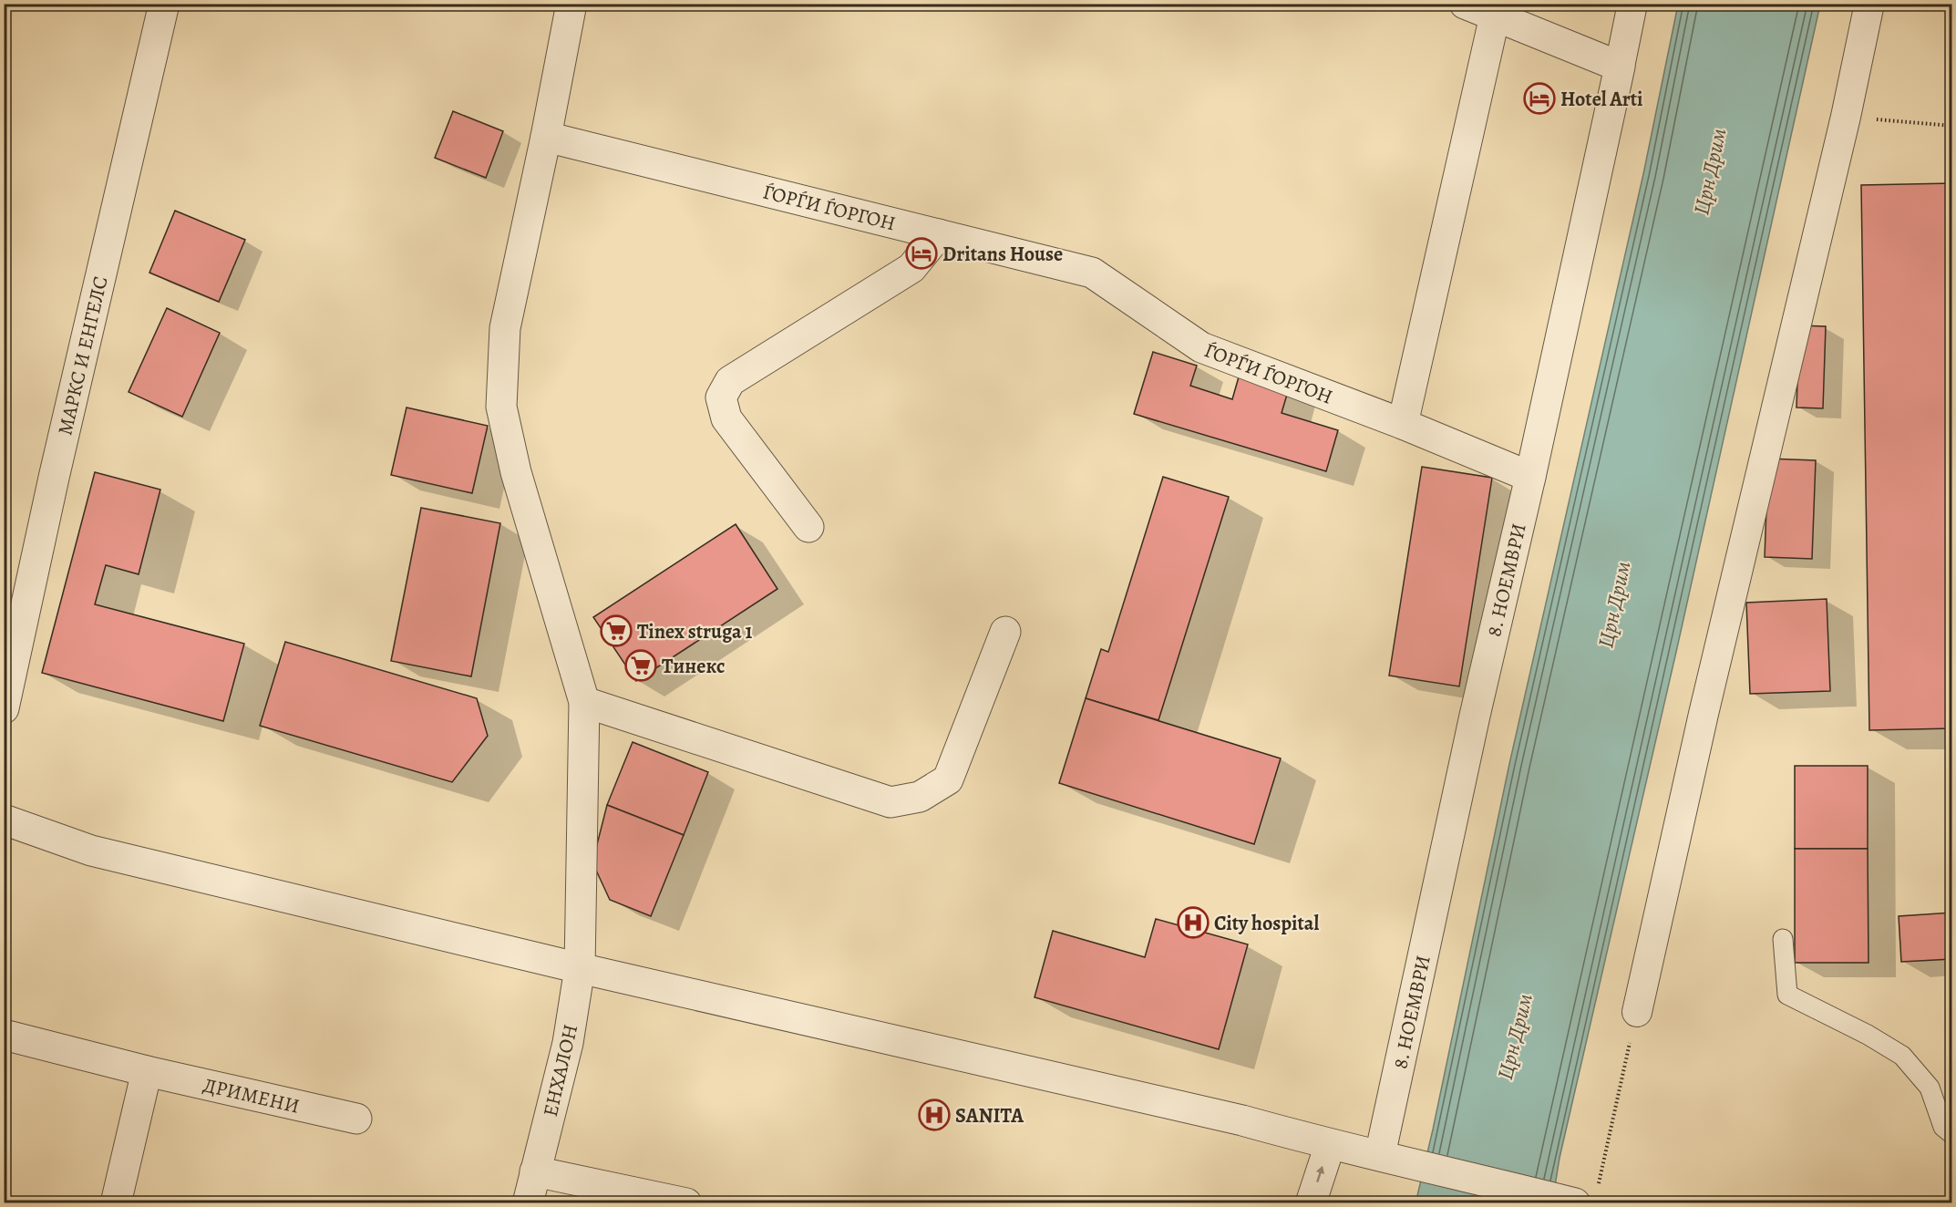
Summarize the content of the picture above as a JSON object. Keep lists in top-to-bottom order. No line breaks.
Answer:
{"streets":{"street":["ЃОРЃИ ЃОРГОН","МАРКС И ЕНГЕЛС","8. НОЕМВРИ","ЕНХАЛОН","ДРИМЕНИ"]},"crossings":[["ЃОРЃИ ЃОРГОН","8. НОЕМВРИ"],["ЃОРЃИ ЃОРГОН","ЕНХАЛОН"]],"water":["Црн Дрим"],"places":{"hotel":["Hotel Arti","Dritans House"],"supermarket":["Tinex struga 1","Тинекс"],"hospital":["City hospital","SANITA"]}}
